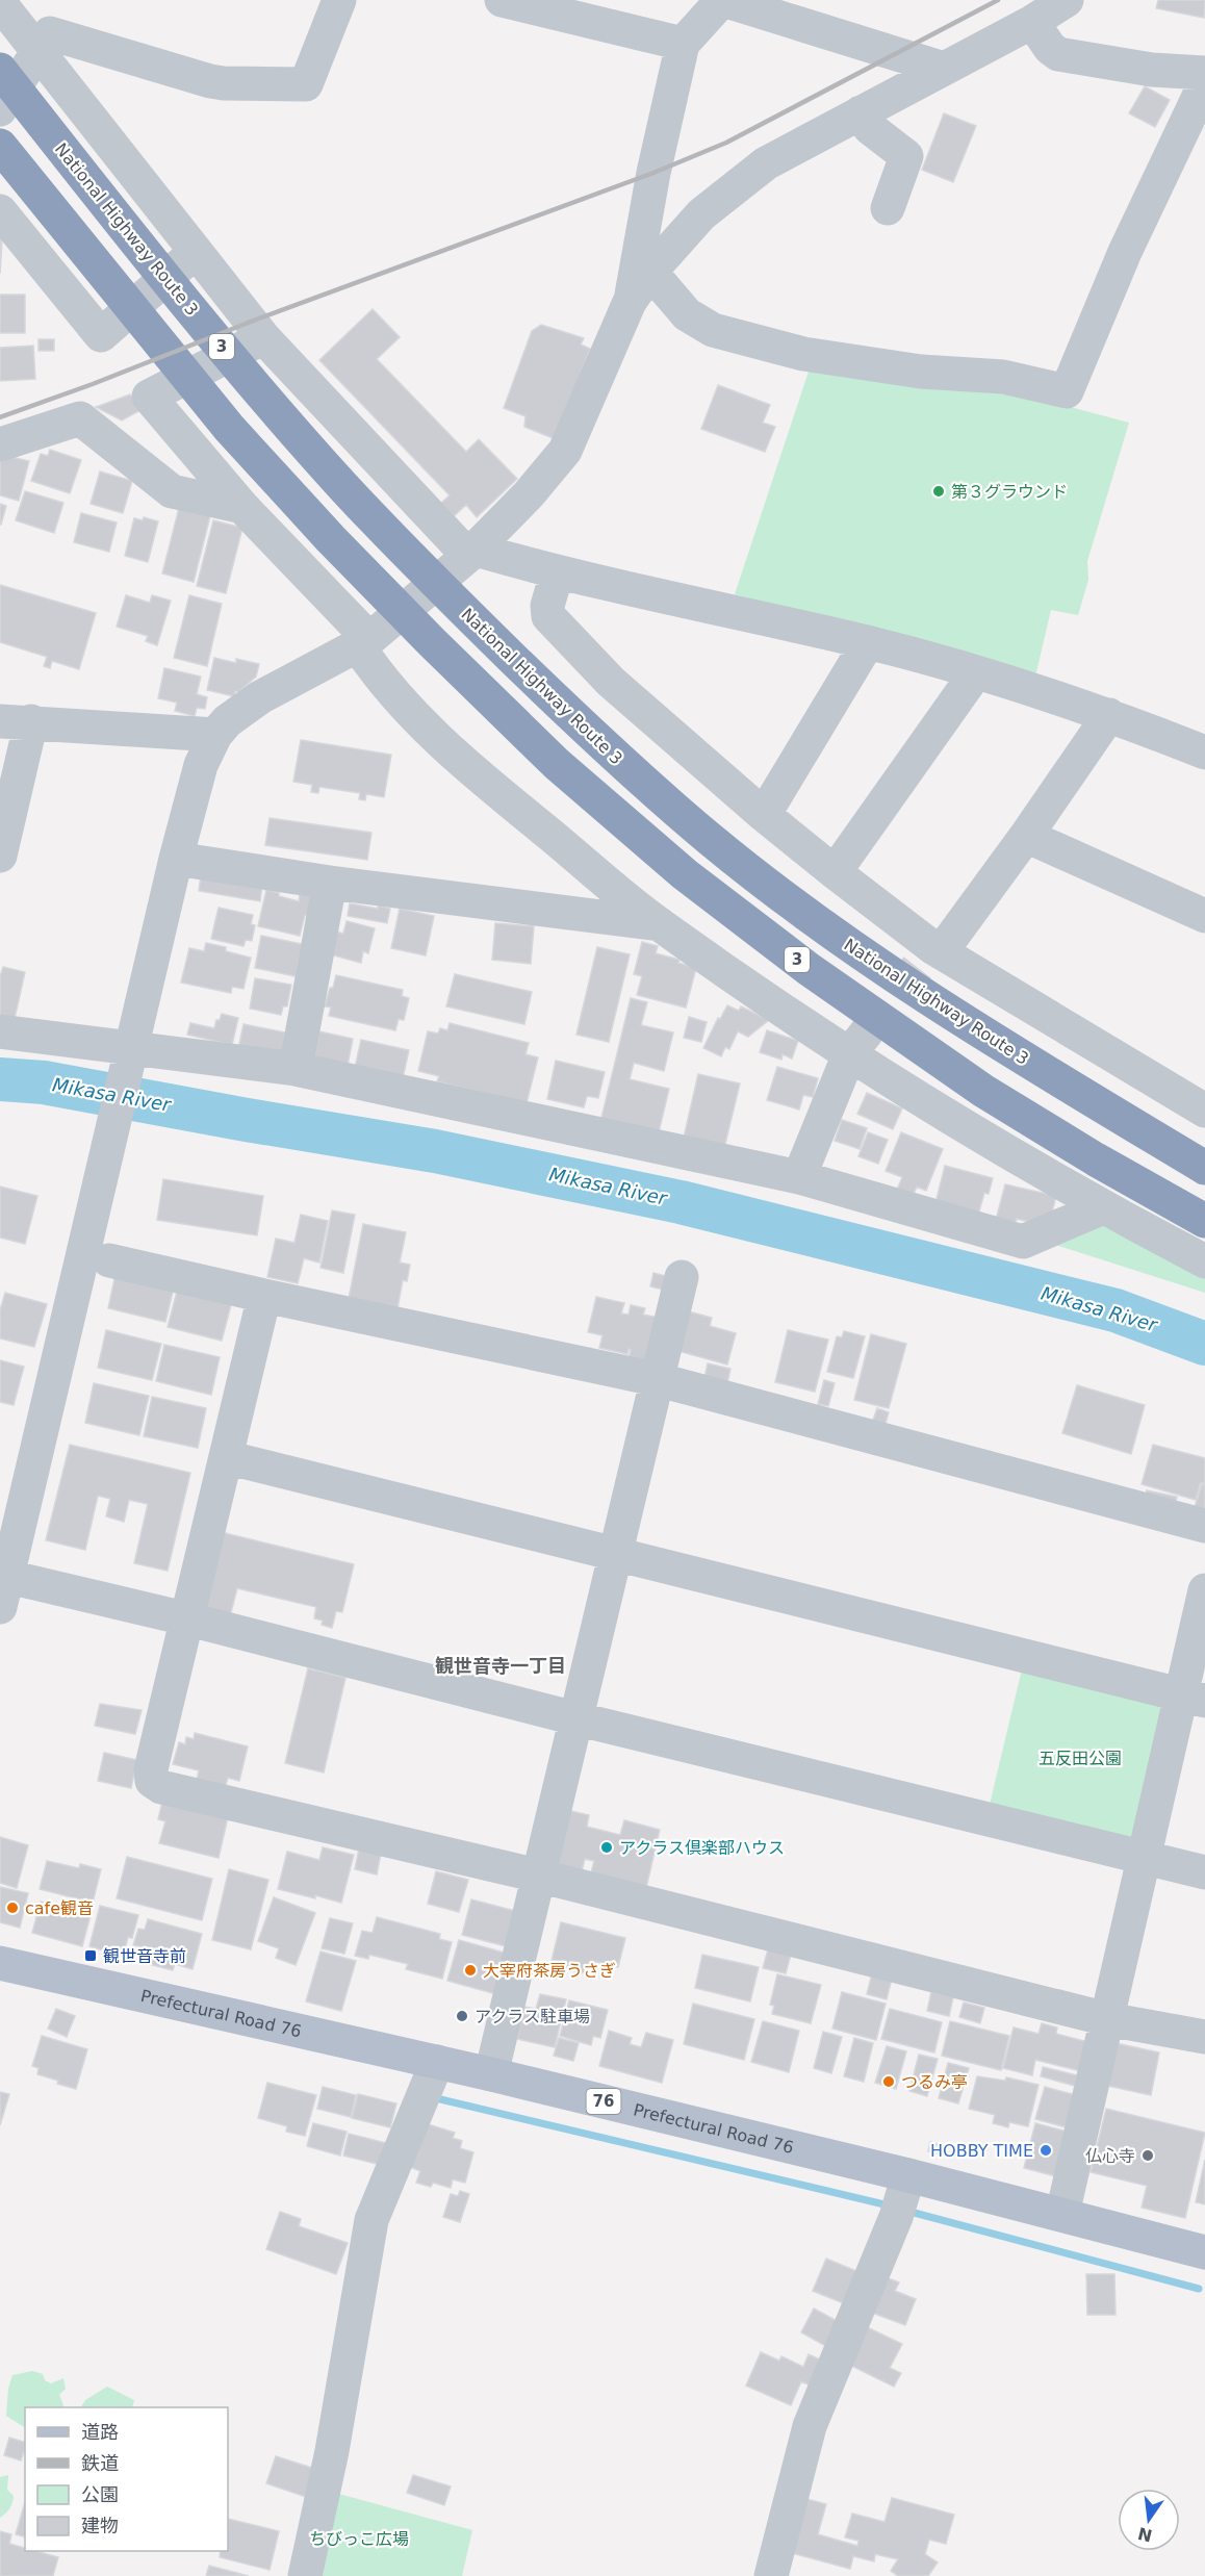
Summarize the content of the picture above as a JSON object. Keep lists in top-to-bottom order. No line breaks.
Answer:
{"streets":{"highway":["National Highway Route 3","3"],"main road":["Prefectural Road 76","76"]},"districts":["観世音寺一丁目"],"water":["Mikasa River"],"parks":["五反田公園","ちびっこ広場"],"places":{"other":["第３グラウンド","アクラス倶楽部ハウス","cafe観音","大宰府茶房うさぎ","アクラス駐車場","つるみ亭","HOBBY TIME","仏心寺"],"transit":["観世音寺前"]},"legend":["道路","鉄道","公園","建物"],"north":"bottom"}
